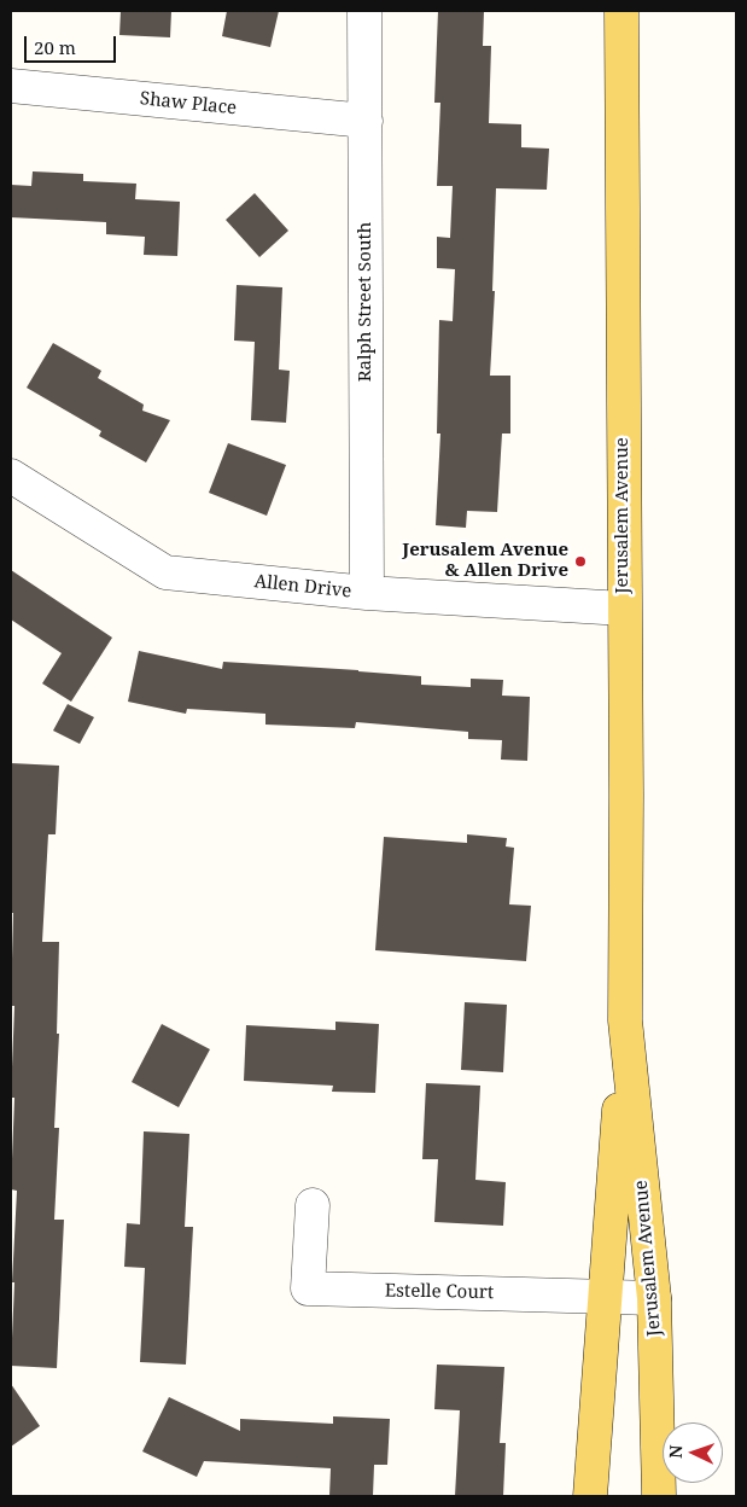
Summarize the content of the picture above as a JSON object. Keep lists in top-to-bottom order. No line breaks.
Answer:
{"streets":{"main road":["Jerusalem Avenue"],"street":["Shaw Place","Ralph Street South","Allen Drive","Estelle Court"]},"crossings":[["Shaw Place","Ralph Street South"],["Ralph Street South","Allen Drive"],["Jerusalem Avenue","Allen Drive"],["Jerusalem Avenue","Estelle Court"]],"places":["Jerusalem Avenue & Allen Drive"],"scale_bar":"20 m","north":"left"}
